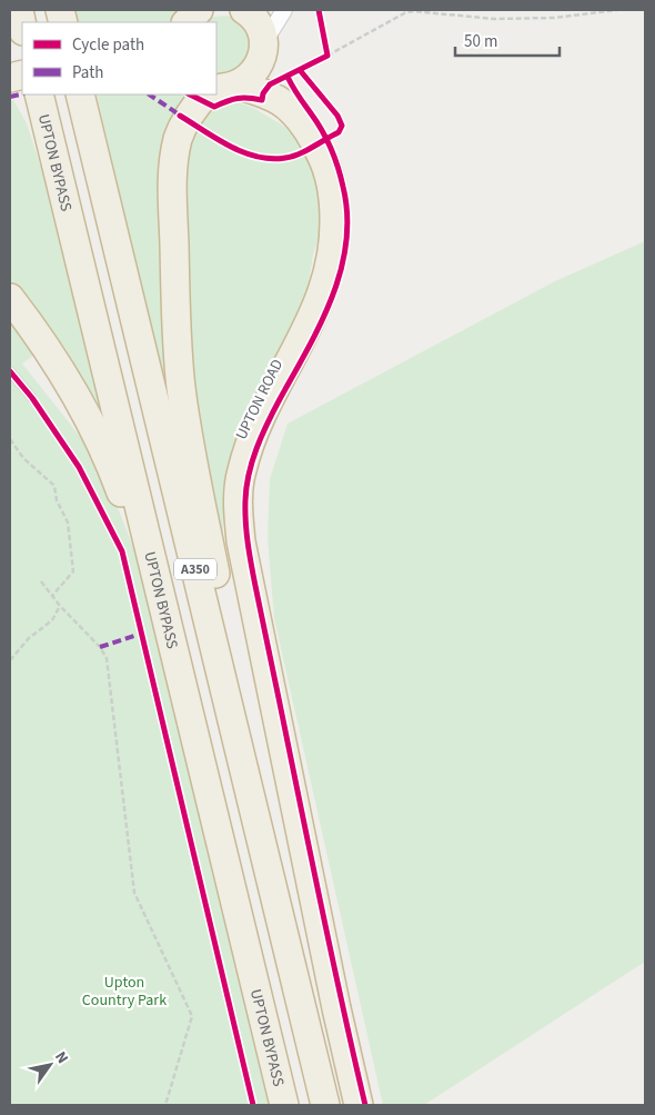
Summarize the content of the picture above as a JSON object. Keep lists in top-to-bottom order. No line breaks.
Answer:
{"streets":{"highway":["UPTON BYPASS","UPTON ROAD","A350"]},"crossings":[["UPTON BYPASS","A350"]],"parks":["Upton Country Park"],"legend":["Cycle path","Path"],"scale_bar":"50 m","north":"top right"}
